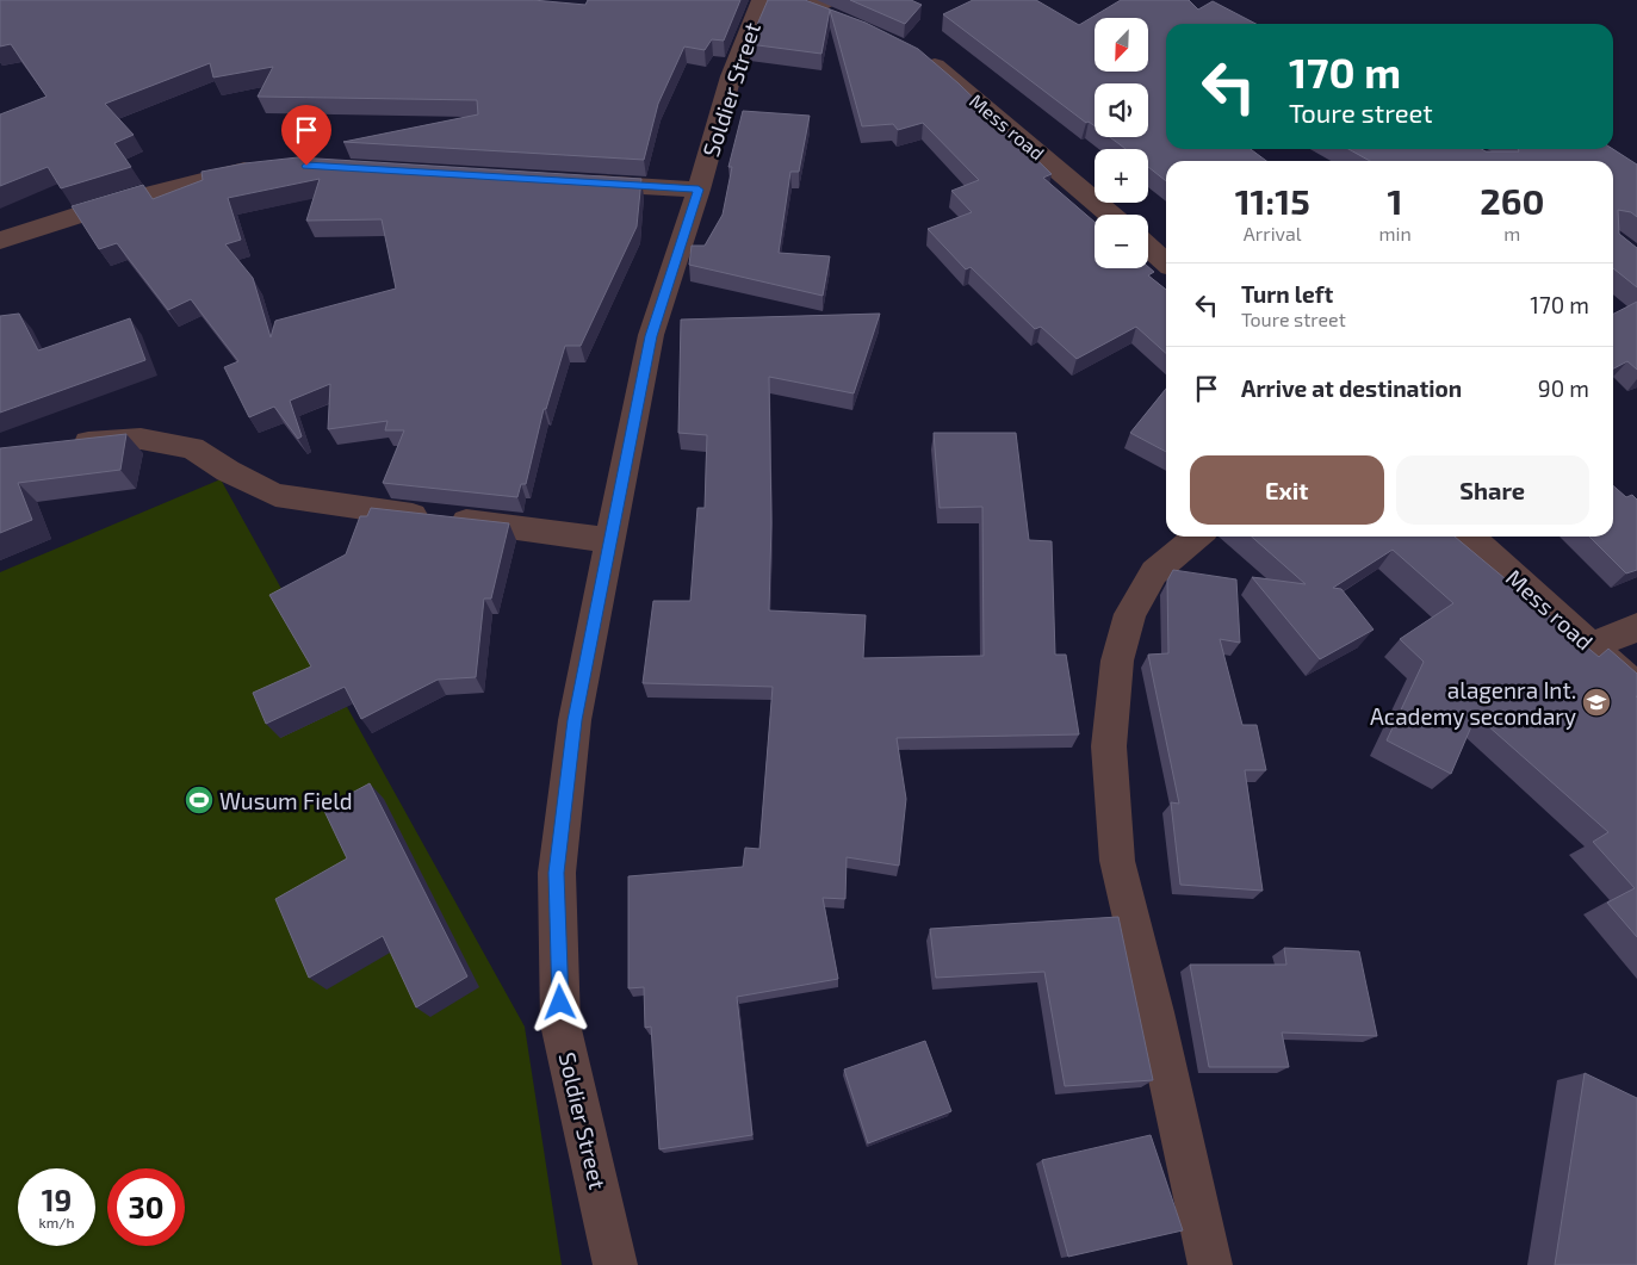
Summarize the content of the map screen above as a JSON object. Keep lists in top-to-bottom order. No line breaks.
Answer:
{"streets":{"street":["Soldier Street","Mess road"]},"places":{"school or university":["alagenra Int. Academy secondary"],"sports":["Wusum Field"]},"north":"bottom left","page":{"map_buttons":["+","−"],"turn":["170 m","Toure street"],"eta":["11:15","Arrival","1","min","260","m"],"list":[{"name":"Turn left","note":"Toure street","value":"170 m"},{"name":"Arrive at destination","value":"90 m"}],"buttons":["Exit","Share"],"speed":"19 km/h","limit":"30"}}
